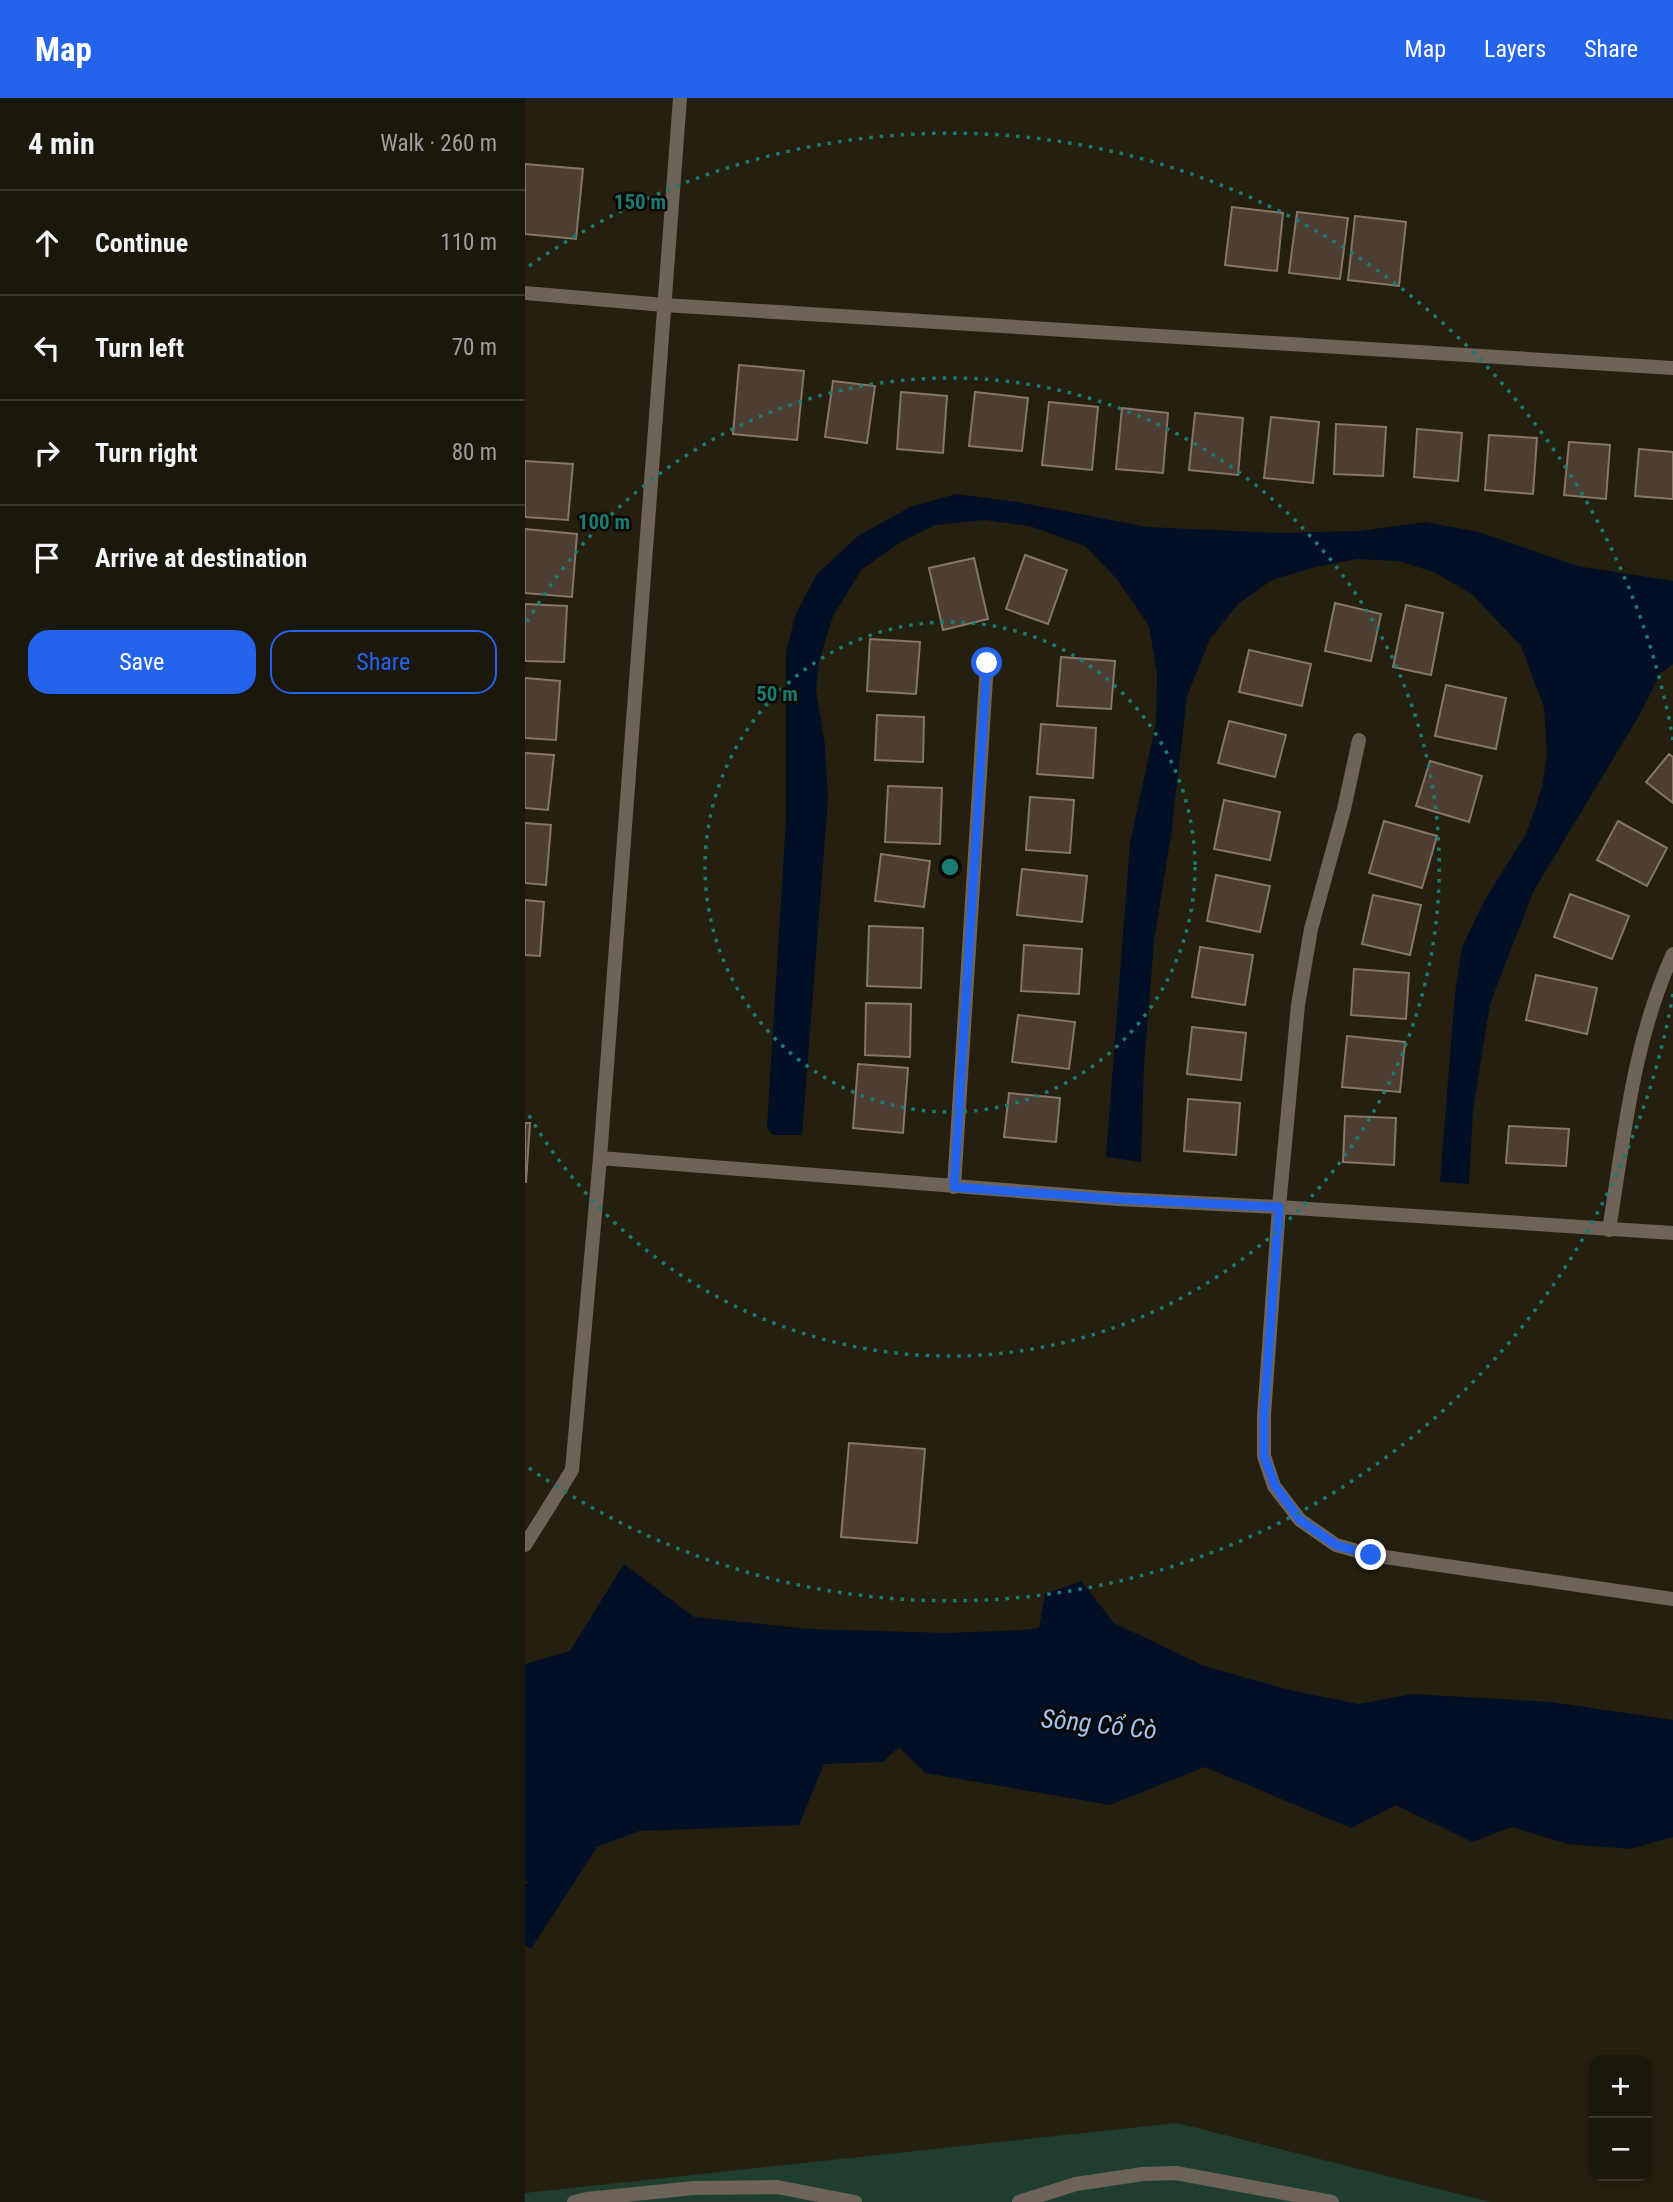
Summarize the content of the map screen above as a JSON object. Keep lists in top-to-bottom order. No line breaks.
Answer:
{"water":["Sông Cổ Cò"],"page":{"header":"Map","nav":["Map","Layers","Share"],"heading":["4 min","Walk · 260 m"],"list":[["Continue","110 m"],["Turn left","70 m"],["Turn right","80 m"],"Arrive at destination"],"buttons":["Save","Share"],"map_buttons":["+","−"]},"rings":["150 m","100 m","50 m"]}
